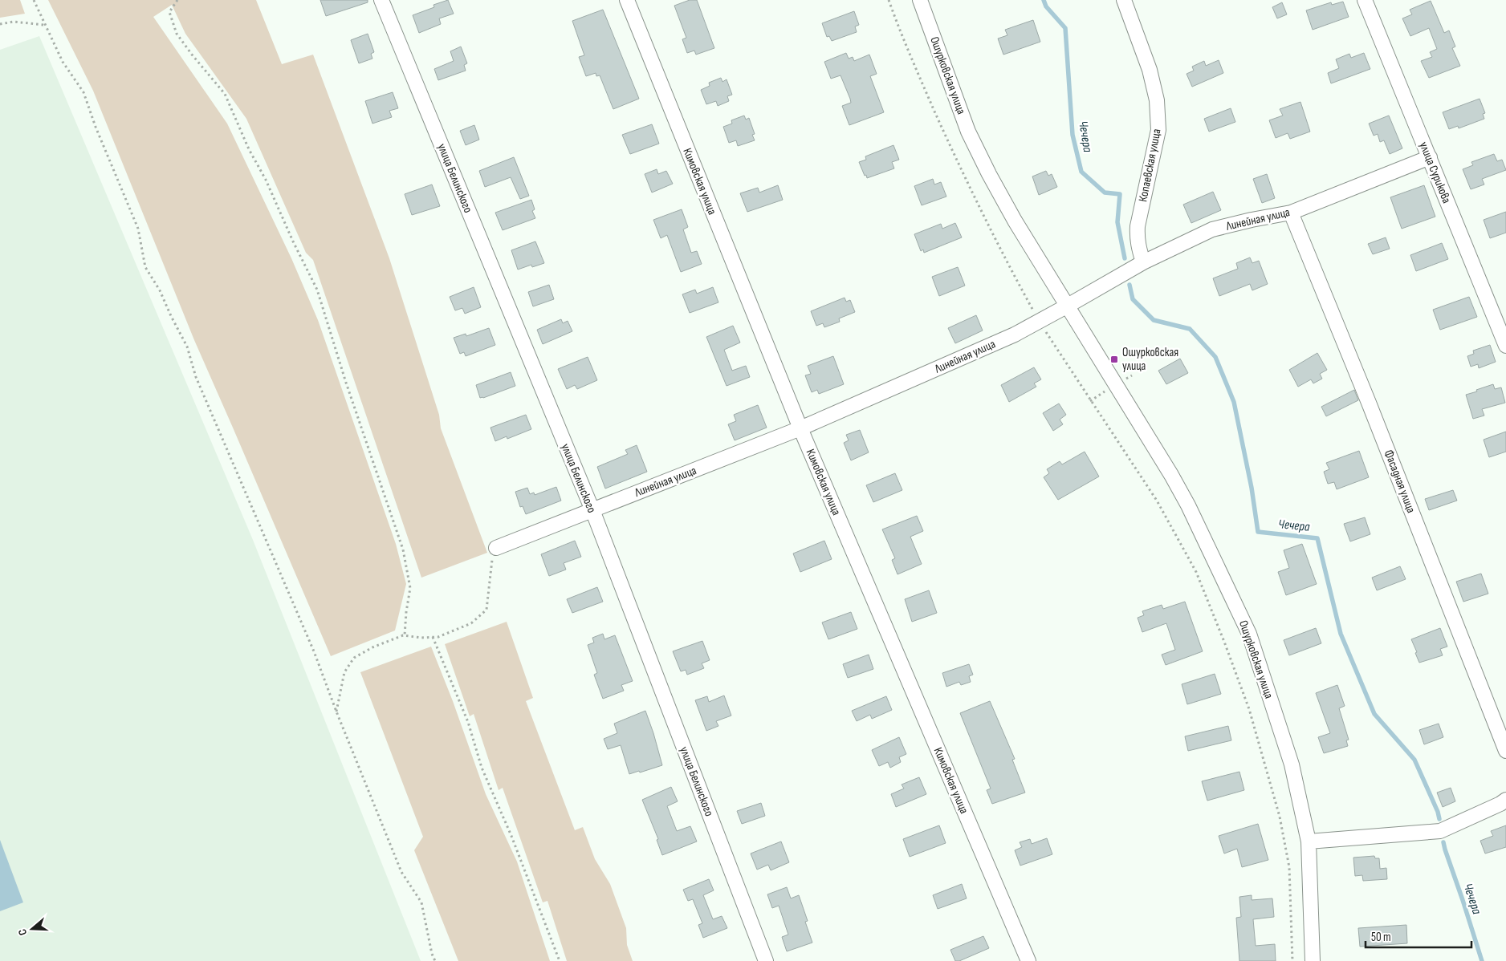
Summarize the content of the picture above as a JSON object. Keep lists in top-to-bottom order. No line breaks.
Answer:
{"streets":{"street":["Ошурковская улица","Копаевская улица","улица Сурикова","улица Белинского","Кимовская улица","Линейная улица","Фасадная улица"]},"crossings":[["Ошурковская улица","Линейная улица"],["Копаевская улица","Линейная улица"],["улица Сурикова","Линейная улица"],["улица Белинского","Линейная улица"],["Кимовская улица","Линейная улица"],["Линейная улица","Фасадная улица"]],"water":["Чечера"],"places":{"transit":["Ошурковская улица"]},"scale_bar":"50 m","north":"left"}
